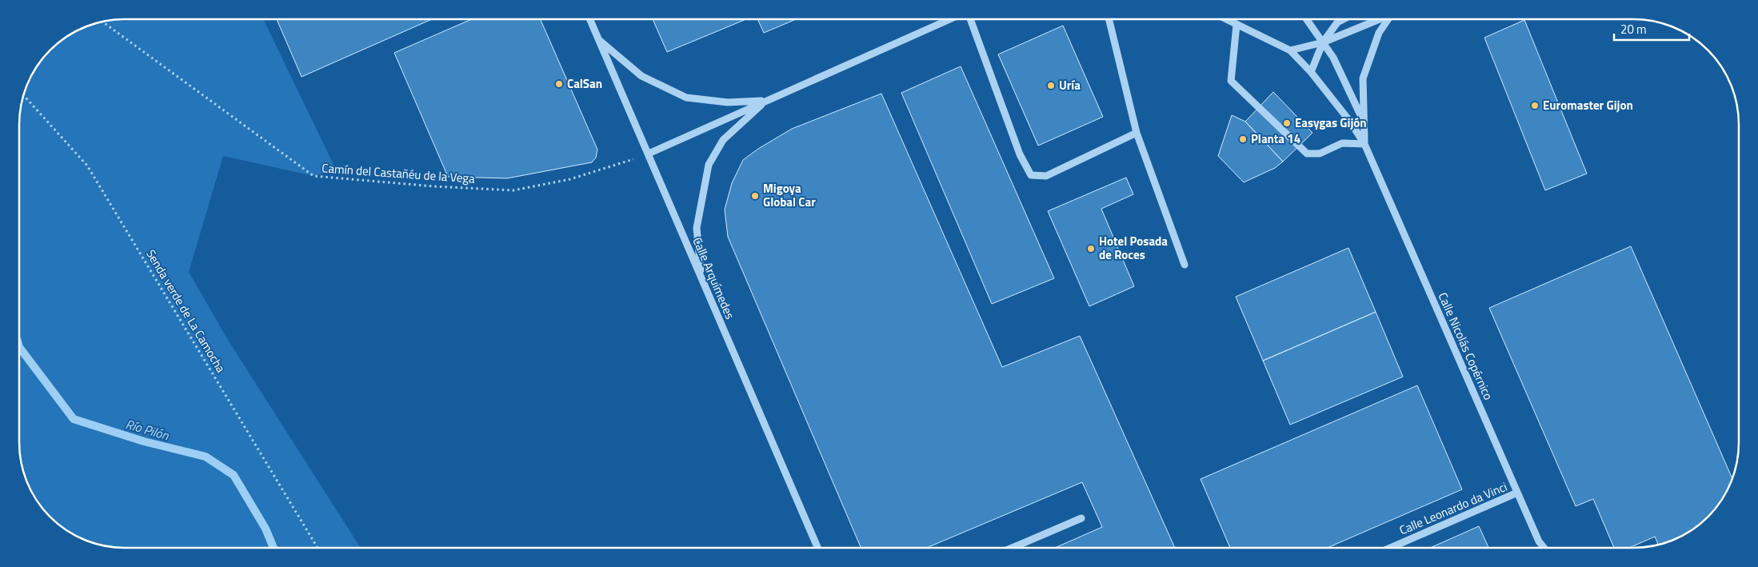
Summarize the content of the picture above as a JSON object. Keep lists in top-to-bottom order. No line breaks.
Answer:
{"streets":{"street":["Calle Arquímedes","Calle Nicolás Copérnico","Calle Leonardo da Vinci"],"path":["Camín del Castañéu de la Vega","Senda verde de La Camocha"]},"crossings":[["Camín del Castañéu de la Vega","Calle Arquímedes"],["Calle Nicolás Copérnico","Calle Leonardo da Vinci"]],"water":["Río Pilón"],"places":["CalSan","Uría","Euromaster Gijon","Easygas Gijón","Planta 14","Migoya Global Car","Hotel Posada de Roces"],"scale_bar":"20 m"}
